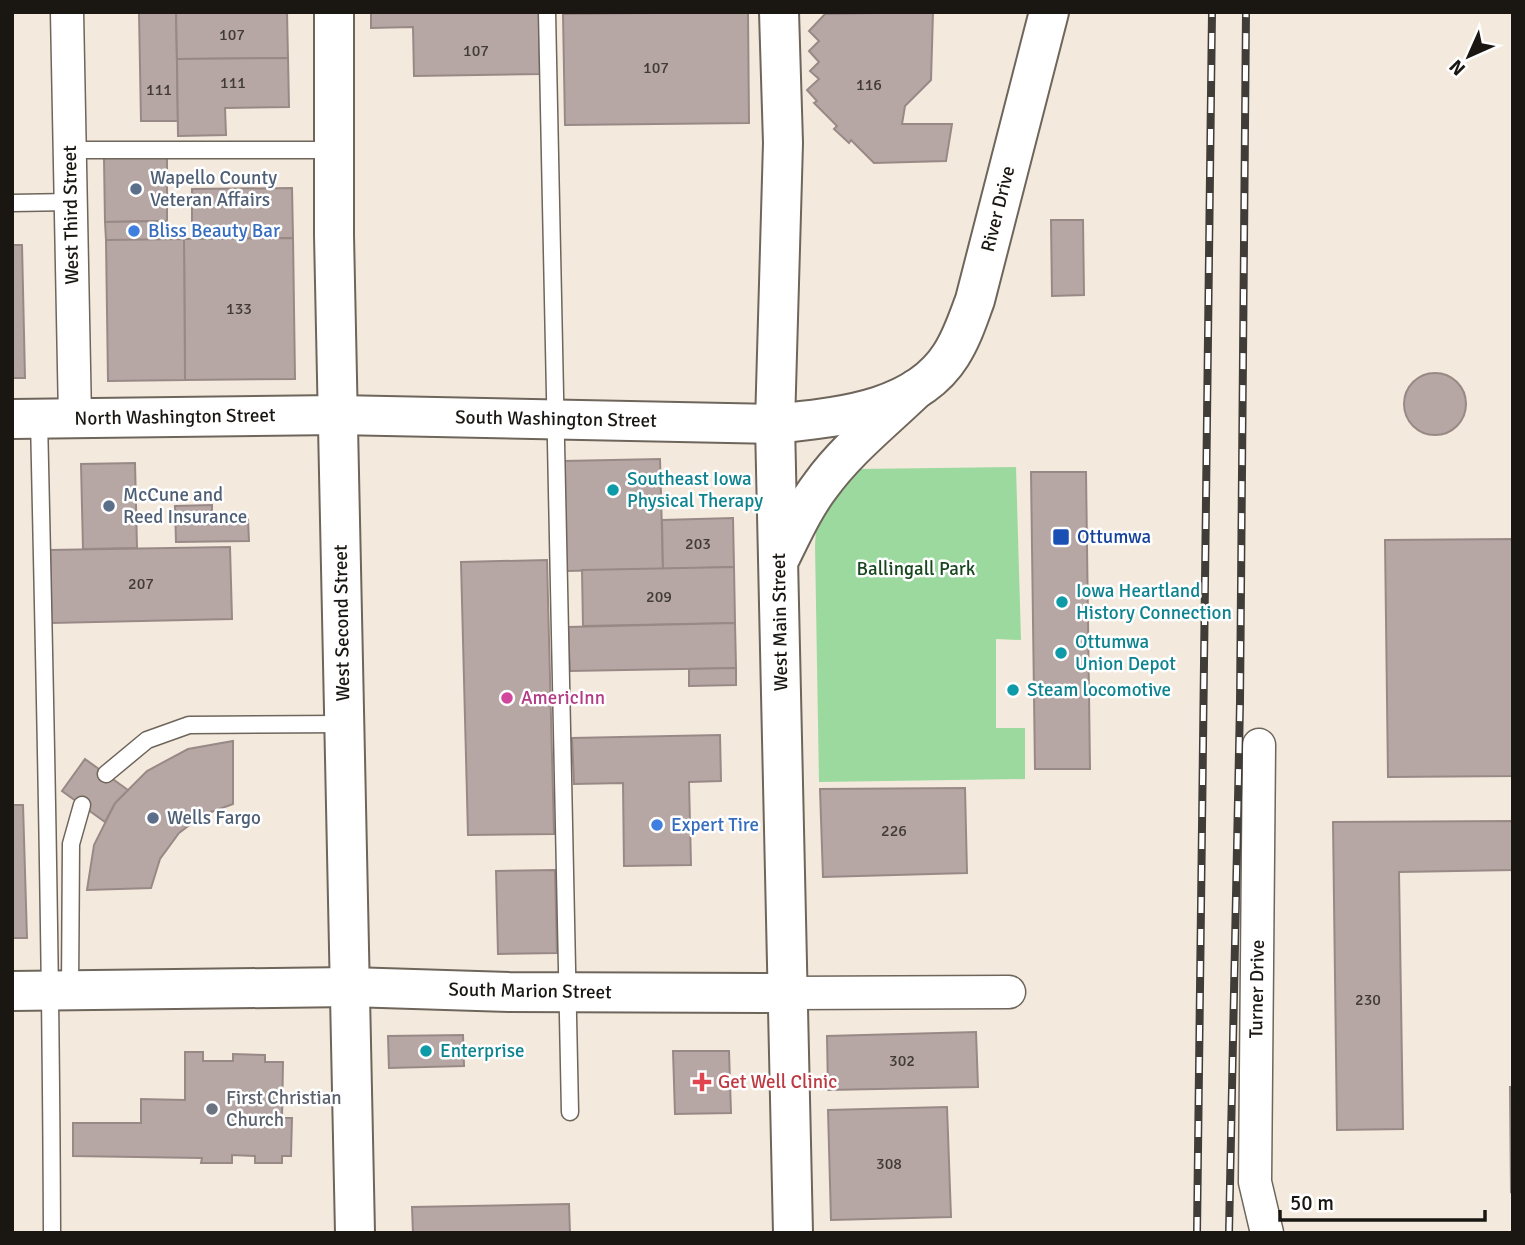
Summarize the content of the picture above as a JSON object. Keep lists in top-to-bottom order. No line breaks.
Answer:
{"streets":{"main road":["River Drive","North Washington Street","South Washington Street","West Main Street","West Second Street","South Marion Street"],"street":["West Third Street","Turner Drive"]},"crossings":[["River Drive","South Washington Street"],["West Third Street","North Washington Street"],["North Washington Street","South Washington Street"],["North Washington Street","West Second Street"],["South Washington Street","West Main Street"],["South Washington Street","West Second Street"],["West Main Street","South Marion Street"],["West Second Street","South Marion Street"]],"parks":["Ballingall Park"],"places":{"other":["Wapello County Veteran Affairs","Bliss Beauty Bar","Southeast Iowa Physical Therapy","McCune and Reed Insurance","Iowa Heartland History Connection","Ottumwa Union Depot","Steam locomotive","AmericInn","Wells Fargo","Expert Tire","Enterprise","First Christian Church"],"transit":["Ottumwa"],"health":["Get Well Clinic"]},"house_numbers":["107","107","107","111","116","111","133","203","207","209","226","230","302","308"],"scale_bar":"50 m","north":"bottom left"}
